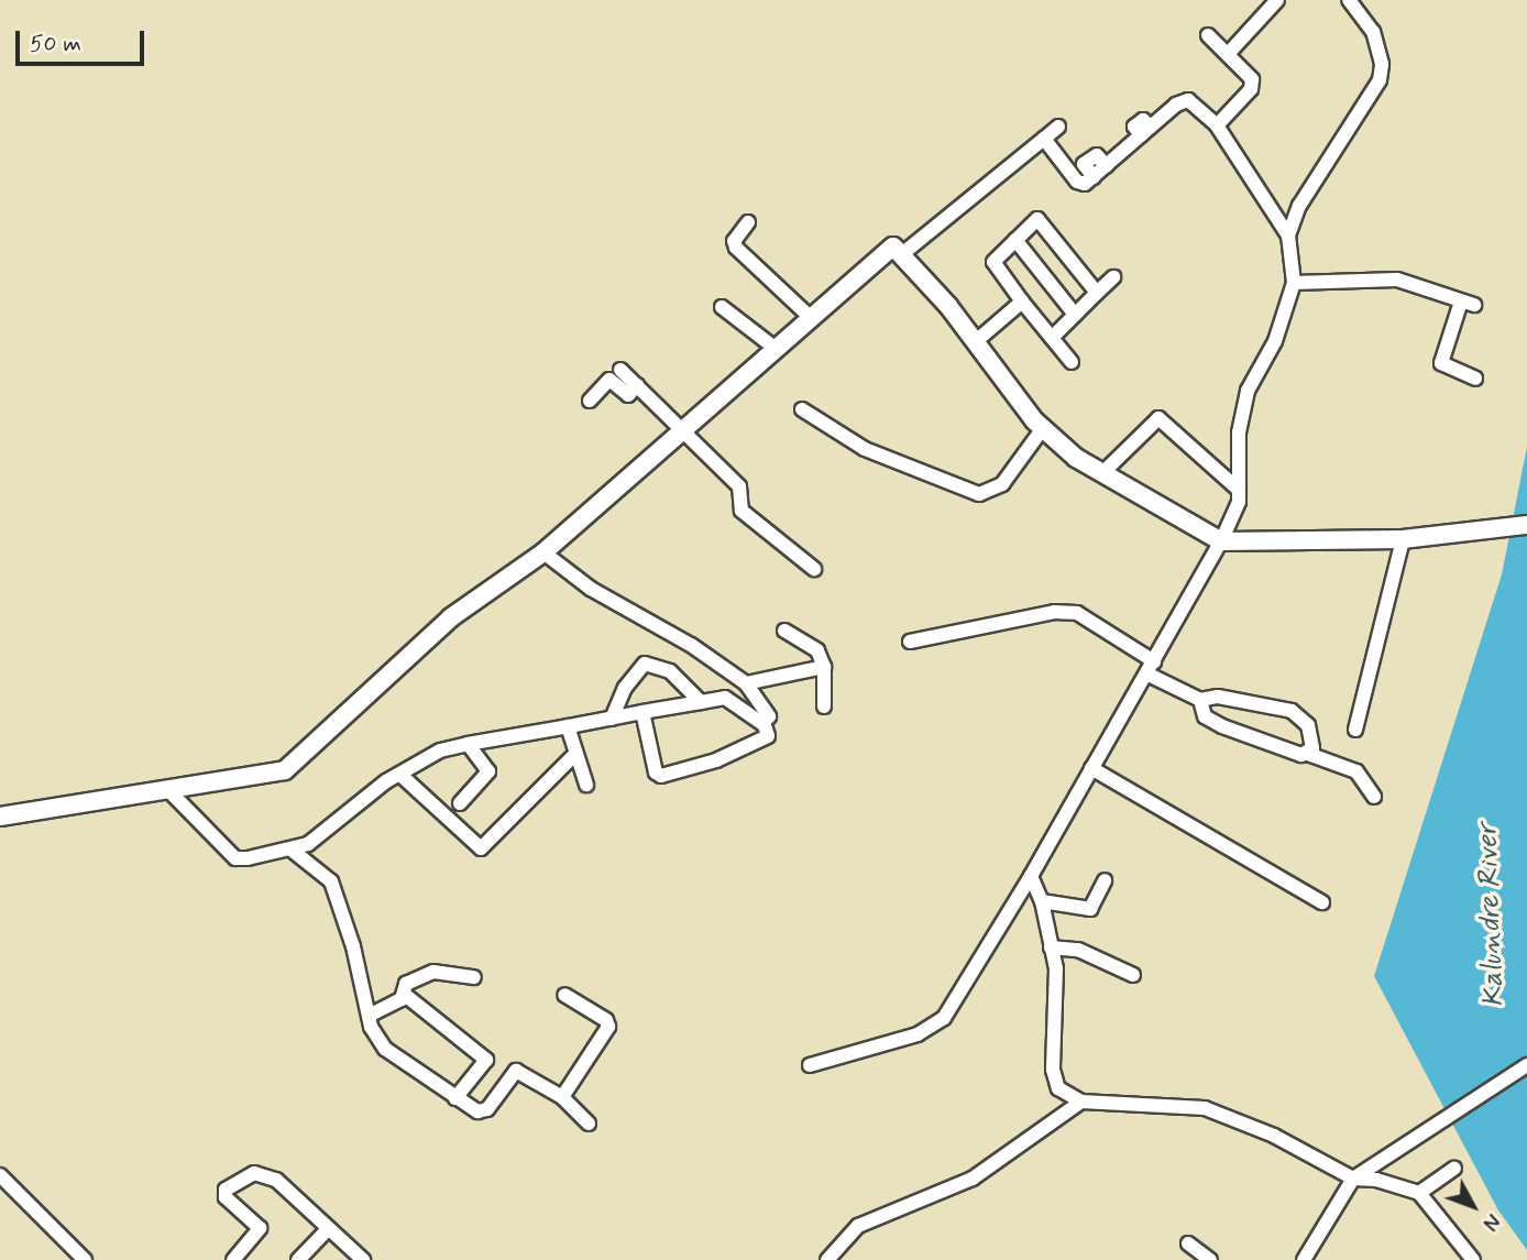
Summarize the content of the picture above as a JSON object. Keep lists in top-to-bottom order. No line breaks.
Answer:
{"water":["Kalundre River"],"scale_bar":"50 m","north":"bottom right"}
